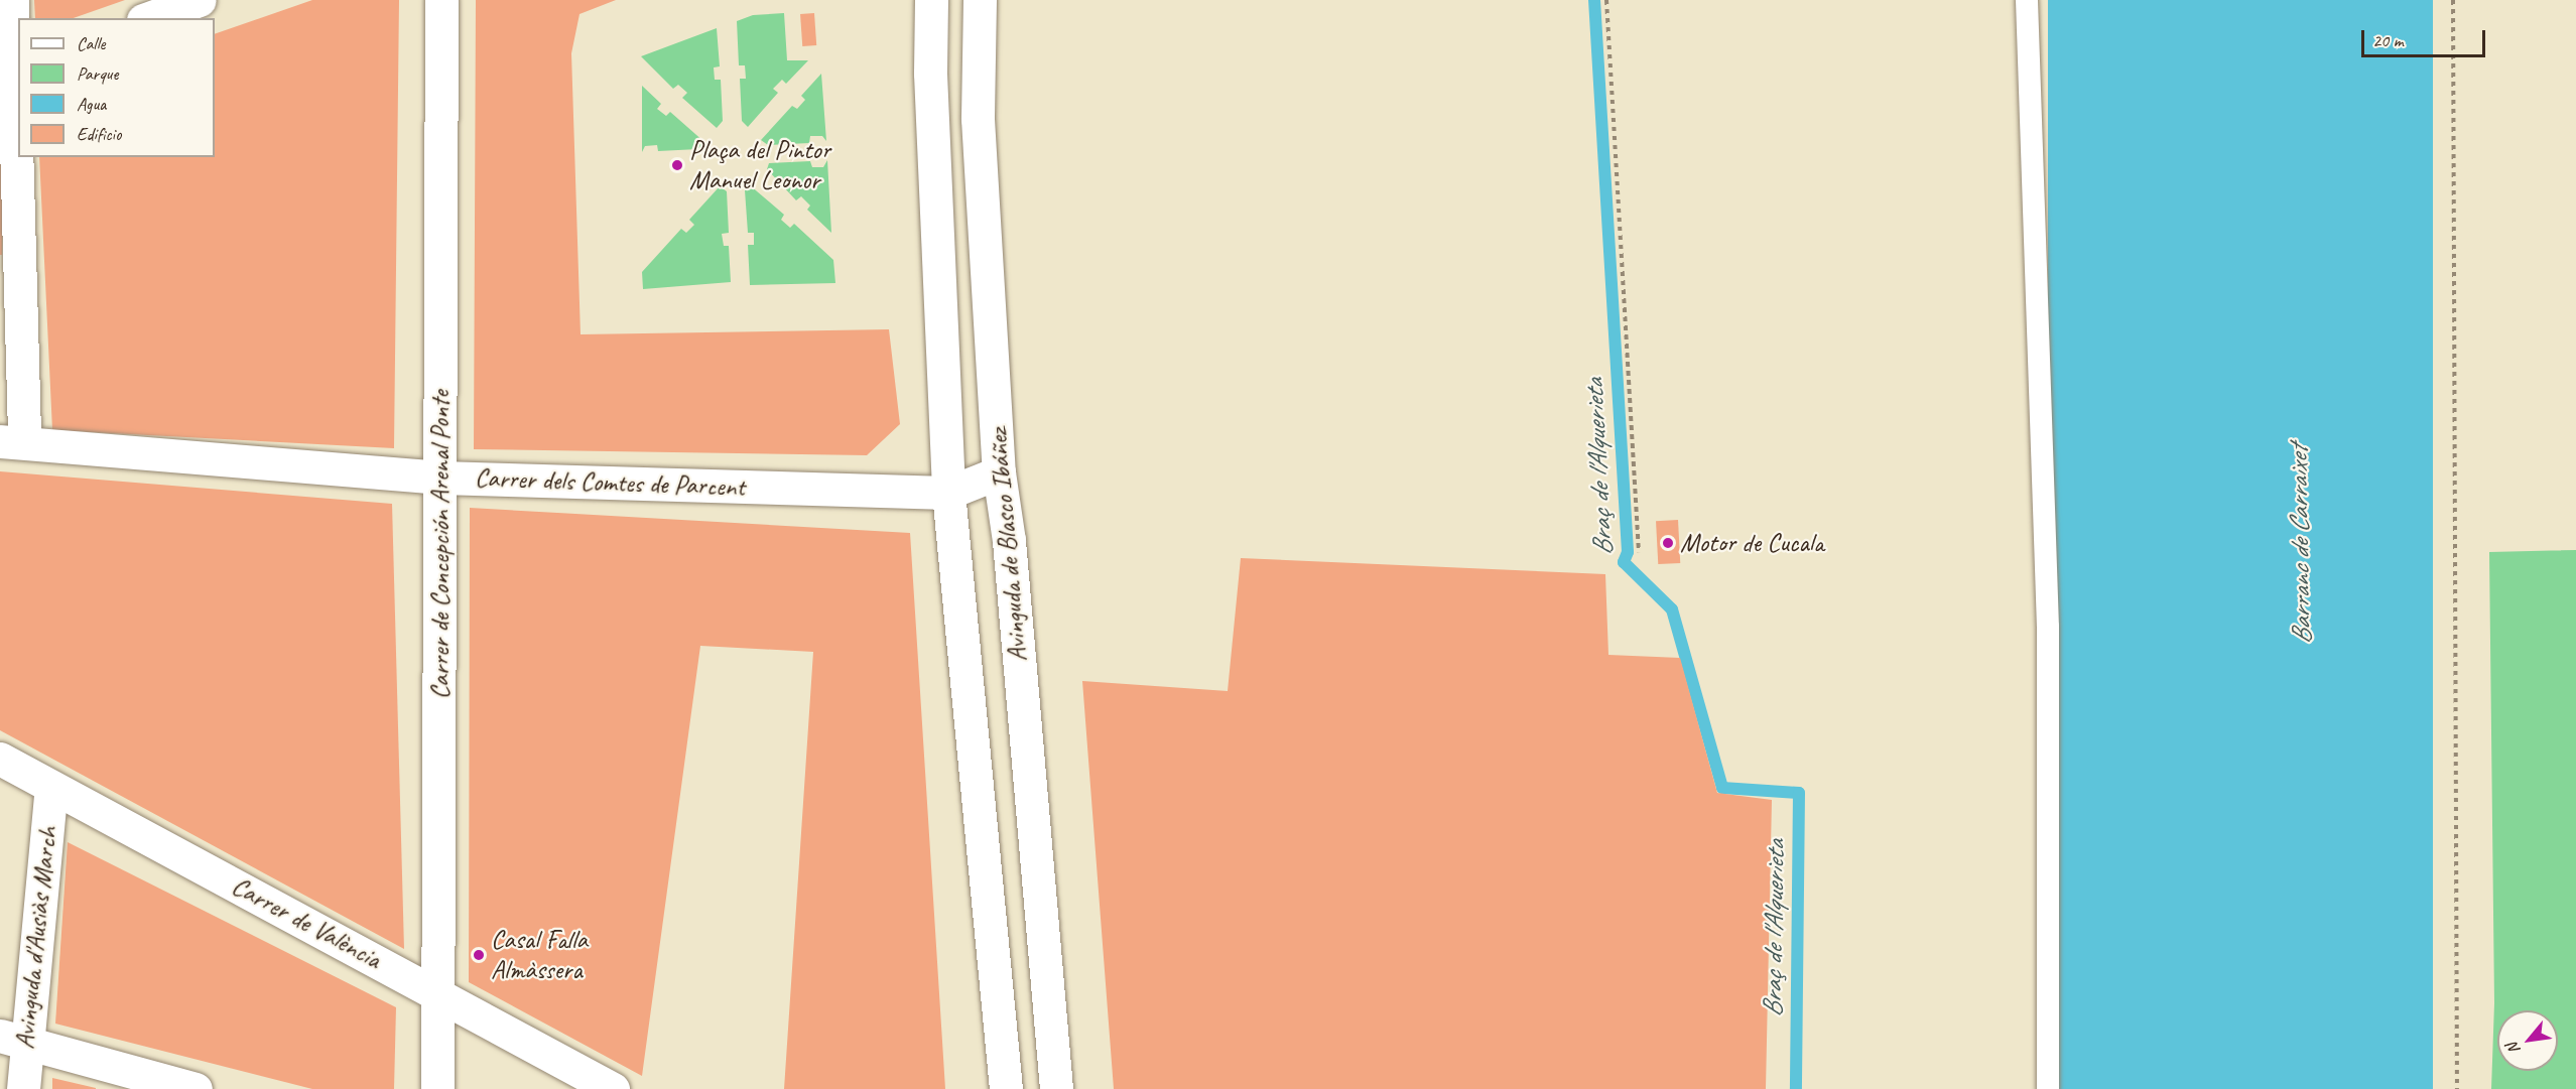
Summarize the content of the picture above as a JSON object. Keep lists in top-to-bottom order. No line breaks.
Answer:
{"streets":{"street":["Carrer dels Comtes de Parcent","Carrer de Concepción Arenal Ponte","Avinguda de Blasco Ibáñez","Carrer de València","Avinguda d'Ausiàs March"]},"crossings":[["Carrer dels Comtes de Parcent","Carrer de Concepción Arenal Ponte"],["Carrer dels Comtes de Parcent","Avinguda de Blasco Ibáñez"],["Carrer de Concepción Arenal Ponte","Carrer de València"],["Carrer de València","Avinguda d'Ausiàs March"]],"water":["Braç de l'Alquerieta","Barranc de Carraixet"],"places":["Plaça del Pintor Manuel Leonor","Motor de Cucala","Casal Falla Almàssera"],"legend":["Calle","Parque","Agua","Edificio"],"scale_bar":"20 m","north":"bottom left"}
